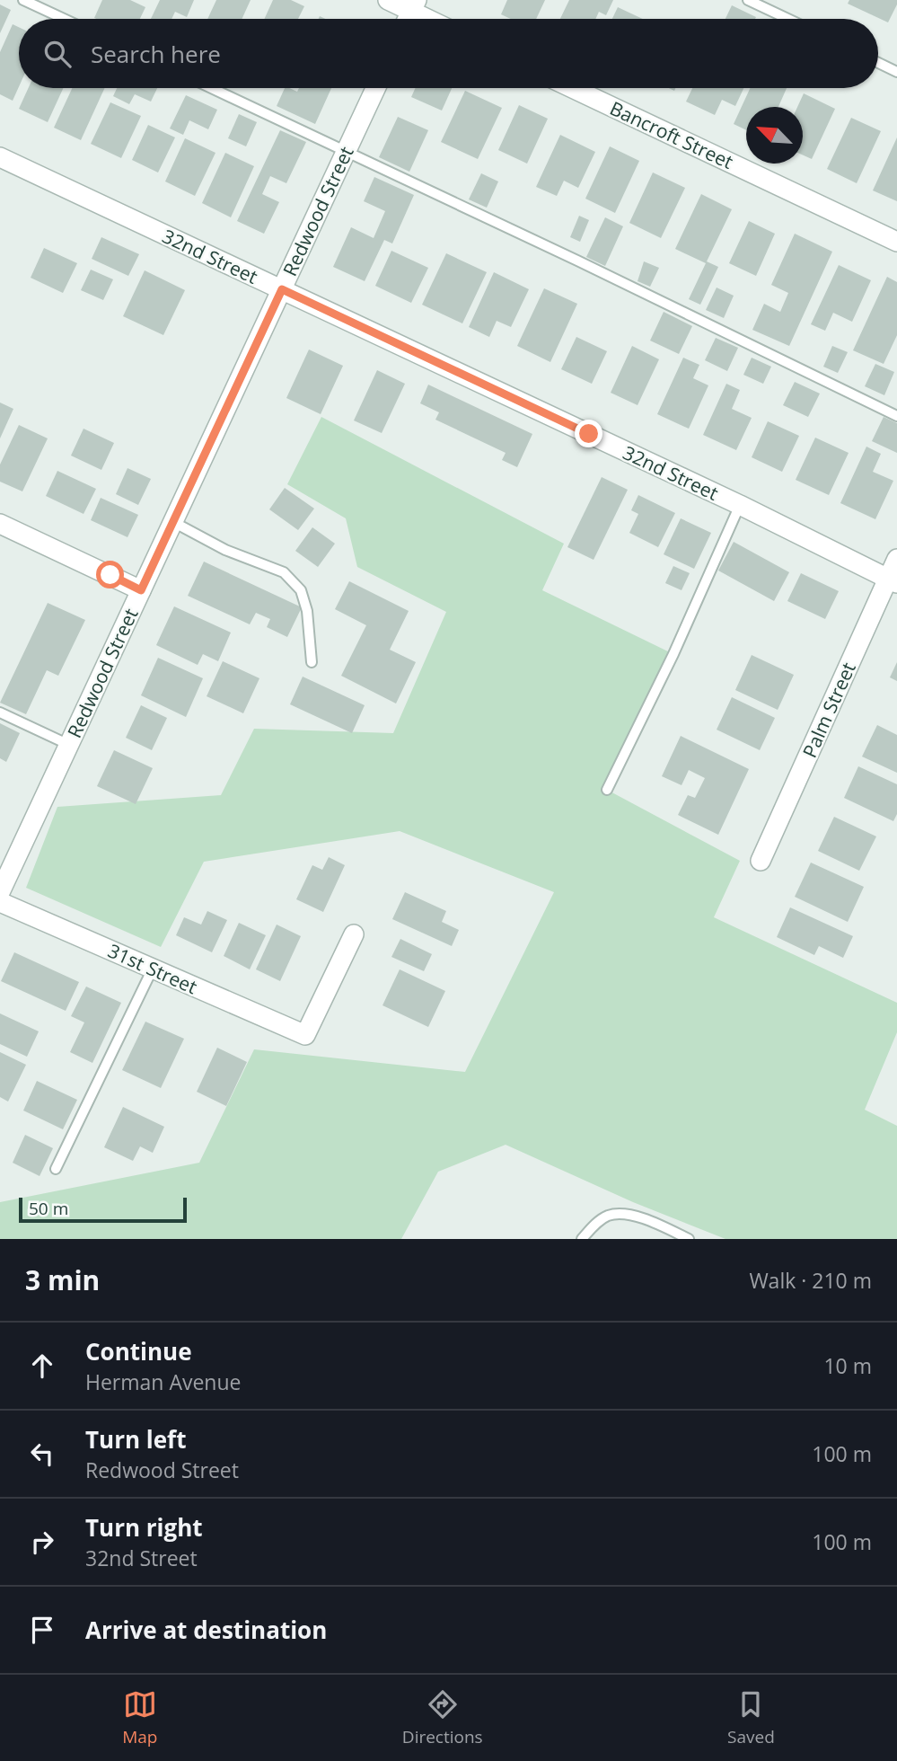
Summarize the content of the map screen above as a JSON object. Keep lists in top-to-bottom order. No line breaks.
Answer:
{"streets":{"street":["Bancroft Street","Redwood Street","32nd Street","Palm Street","31st Street"]},"crossings":[["Redwood Street","32nd Street"],["32nd Street","Palm Street"]],"scale_bar":"50 m","north":"top left","page":{"search":"Search here","scale":"50 m","heading":["3 min","Walk · 210 m"],"list":[["Continue","Herman Avenue","10 m"],["Turn left","Redwood Street","100 m"],["Turn right","32nd Street","100 m"],"Arrive at destination"],"nav":["Map","Directions","Saved"]}}
